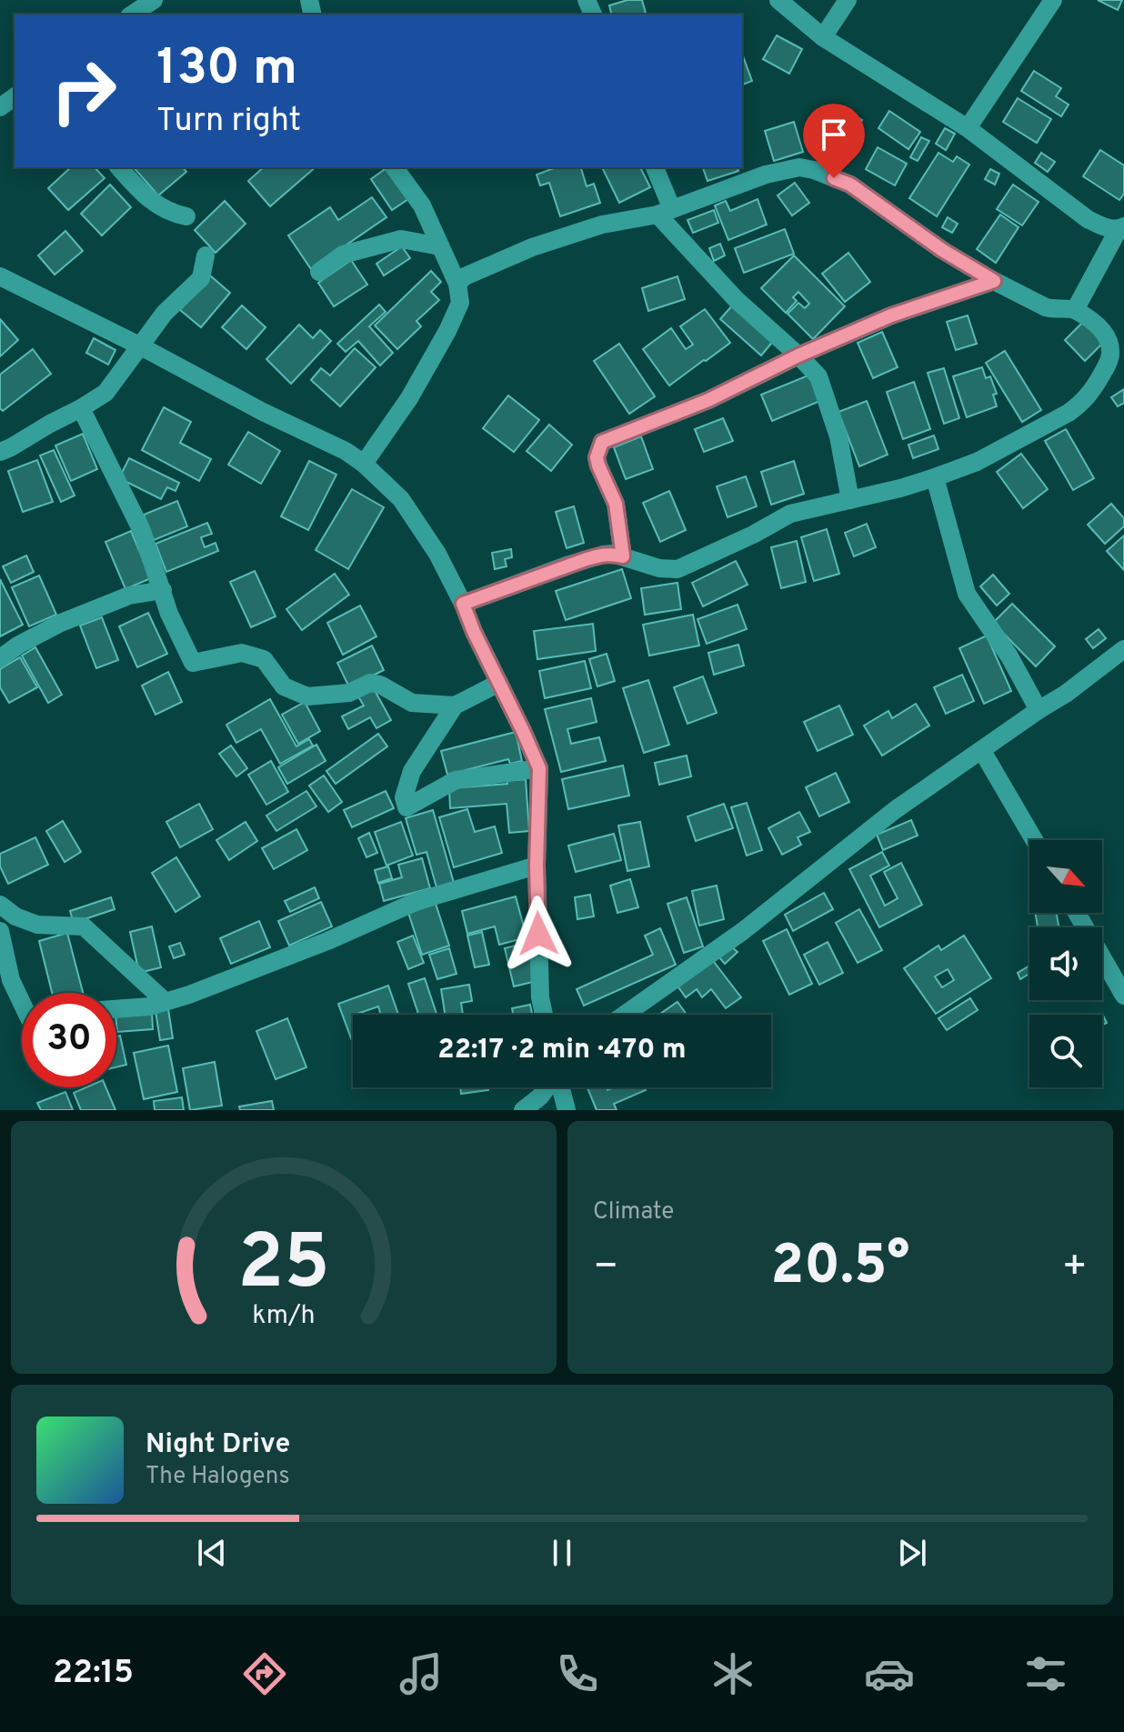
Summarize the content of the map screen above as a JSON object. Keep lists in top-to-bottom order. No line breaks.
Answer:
{"north":"bottom right","page":{"turn":["130 m","Turn right"],"limit":"30","trip":"22:17 · 2 min · 470 m","tile":"Climate","heat":["−","20.5°","+"],"song":["Night Drive","The Halogens"],"tabs":"22:15","gauge":["25","km/h"]}}
